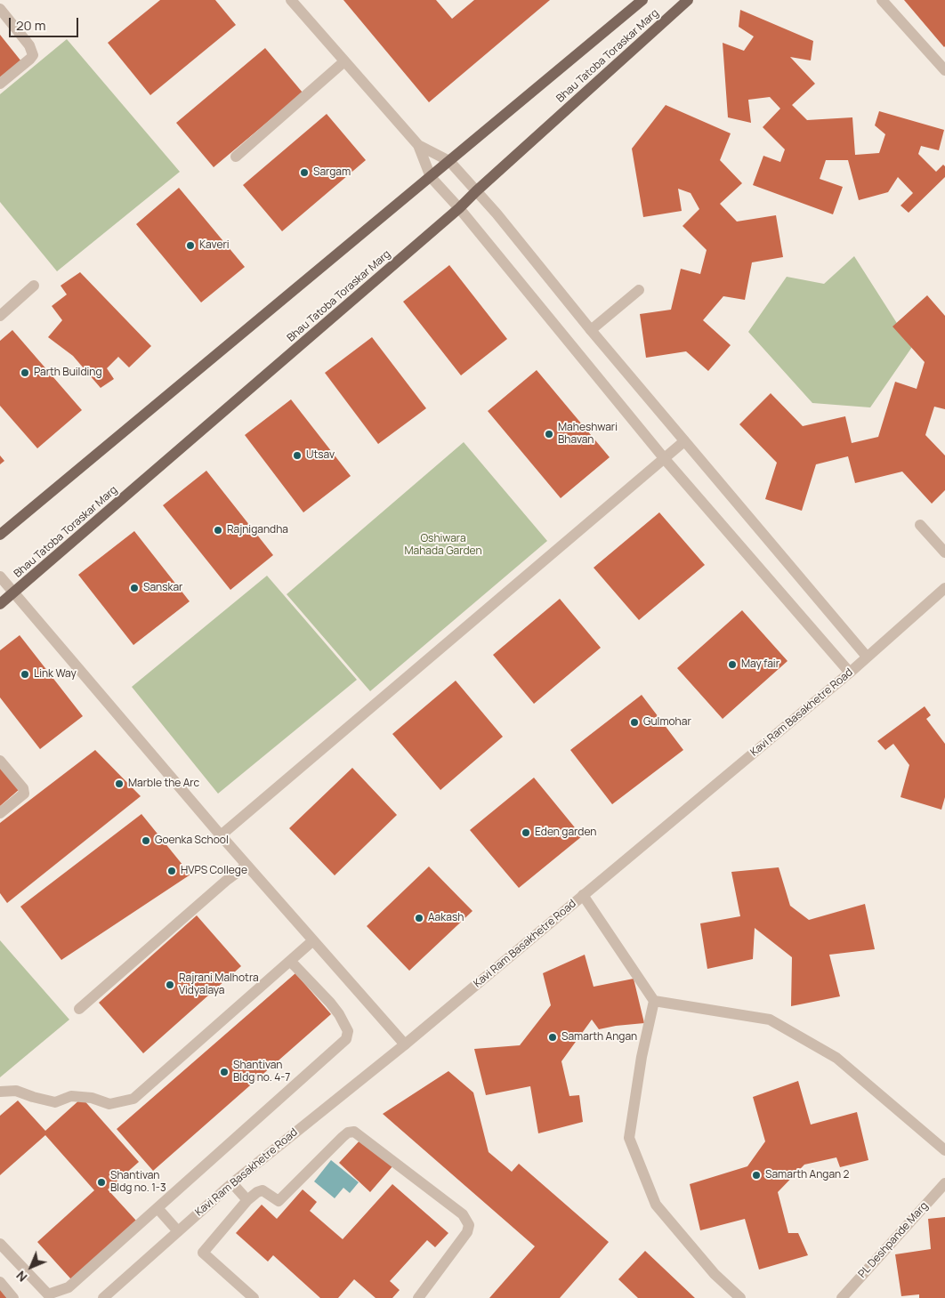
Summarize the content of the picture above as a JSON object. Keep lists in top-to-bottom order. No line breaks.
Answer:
{"streets":{"main road":["Bhau Tatoba Toraskar Marg"],"street":["Kavi Ram Basakhetre Road","PL Deshpande Marg"]},"parks":["Oshiwara Mahada Garden"],"places":["Sargam","Kaveri","Parth Building","Maheshwari Bhavan","Utsav","Rajnigandha","Sanskar","May fair","Link Way","Gulmohar","Marble the Arc","Eden garden","Goenka School","HVPS College","Aakash","Rajrani Malhotra Vidyalaya","Samarth Angan","Shantivan Bldg no. 4-7","Samarth Angan 2","Shantivan Bldg no. 1-3"],"scale_bar":"20 m","north":"bottom left"}
